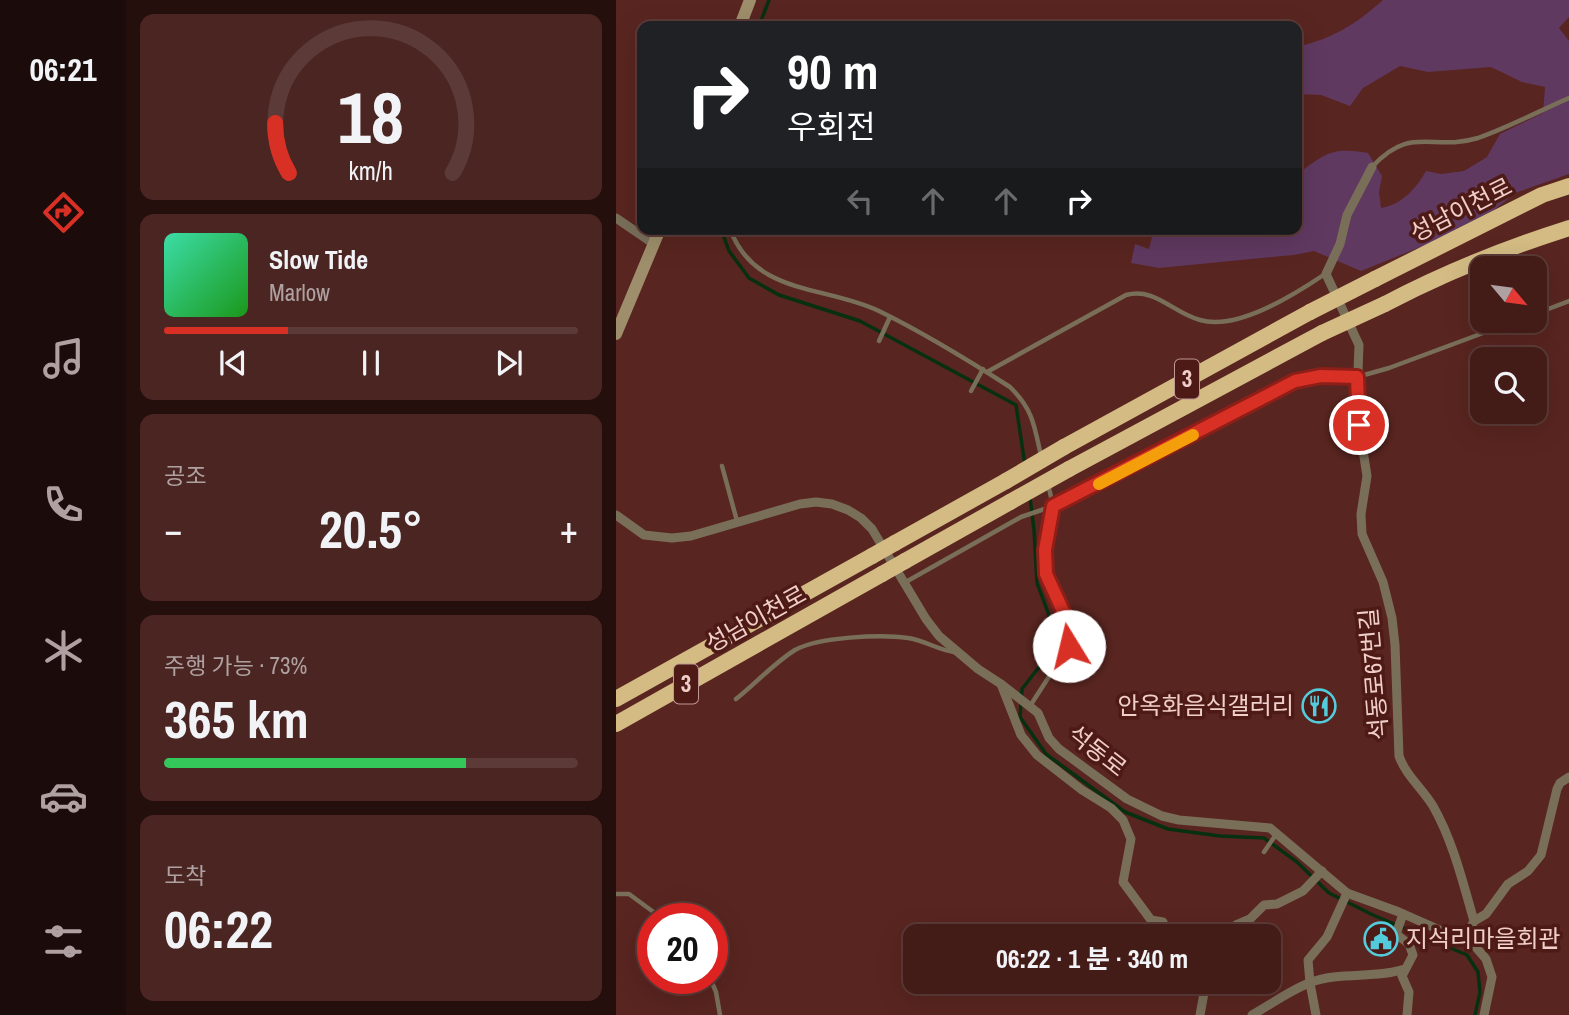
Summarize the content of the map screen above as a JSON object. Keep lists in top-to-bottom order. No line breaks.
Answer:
{"streets":{"highway":["성남이천로","3"],"street":["석동로67번길","석동로"]},"places":{"restaurant":["안옥화음식갤러리"],"public building":["지석리마을회관"]},"north":"bottom right","page":{"tabs":"06:21","turn":["90 m","우회전"],"song":["Slow Tide","Marlow"],"tile":["공조",["주행 가능 · 73%","365 km"],["도착","06:22"]],"heat":["−","20.5°","+"],"limit":"20","trip":"06:22 · 1 분 · 340 m","gauge":["18","km/h"]}}
